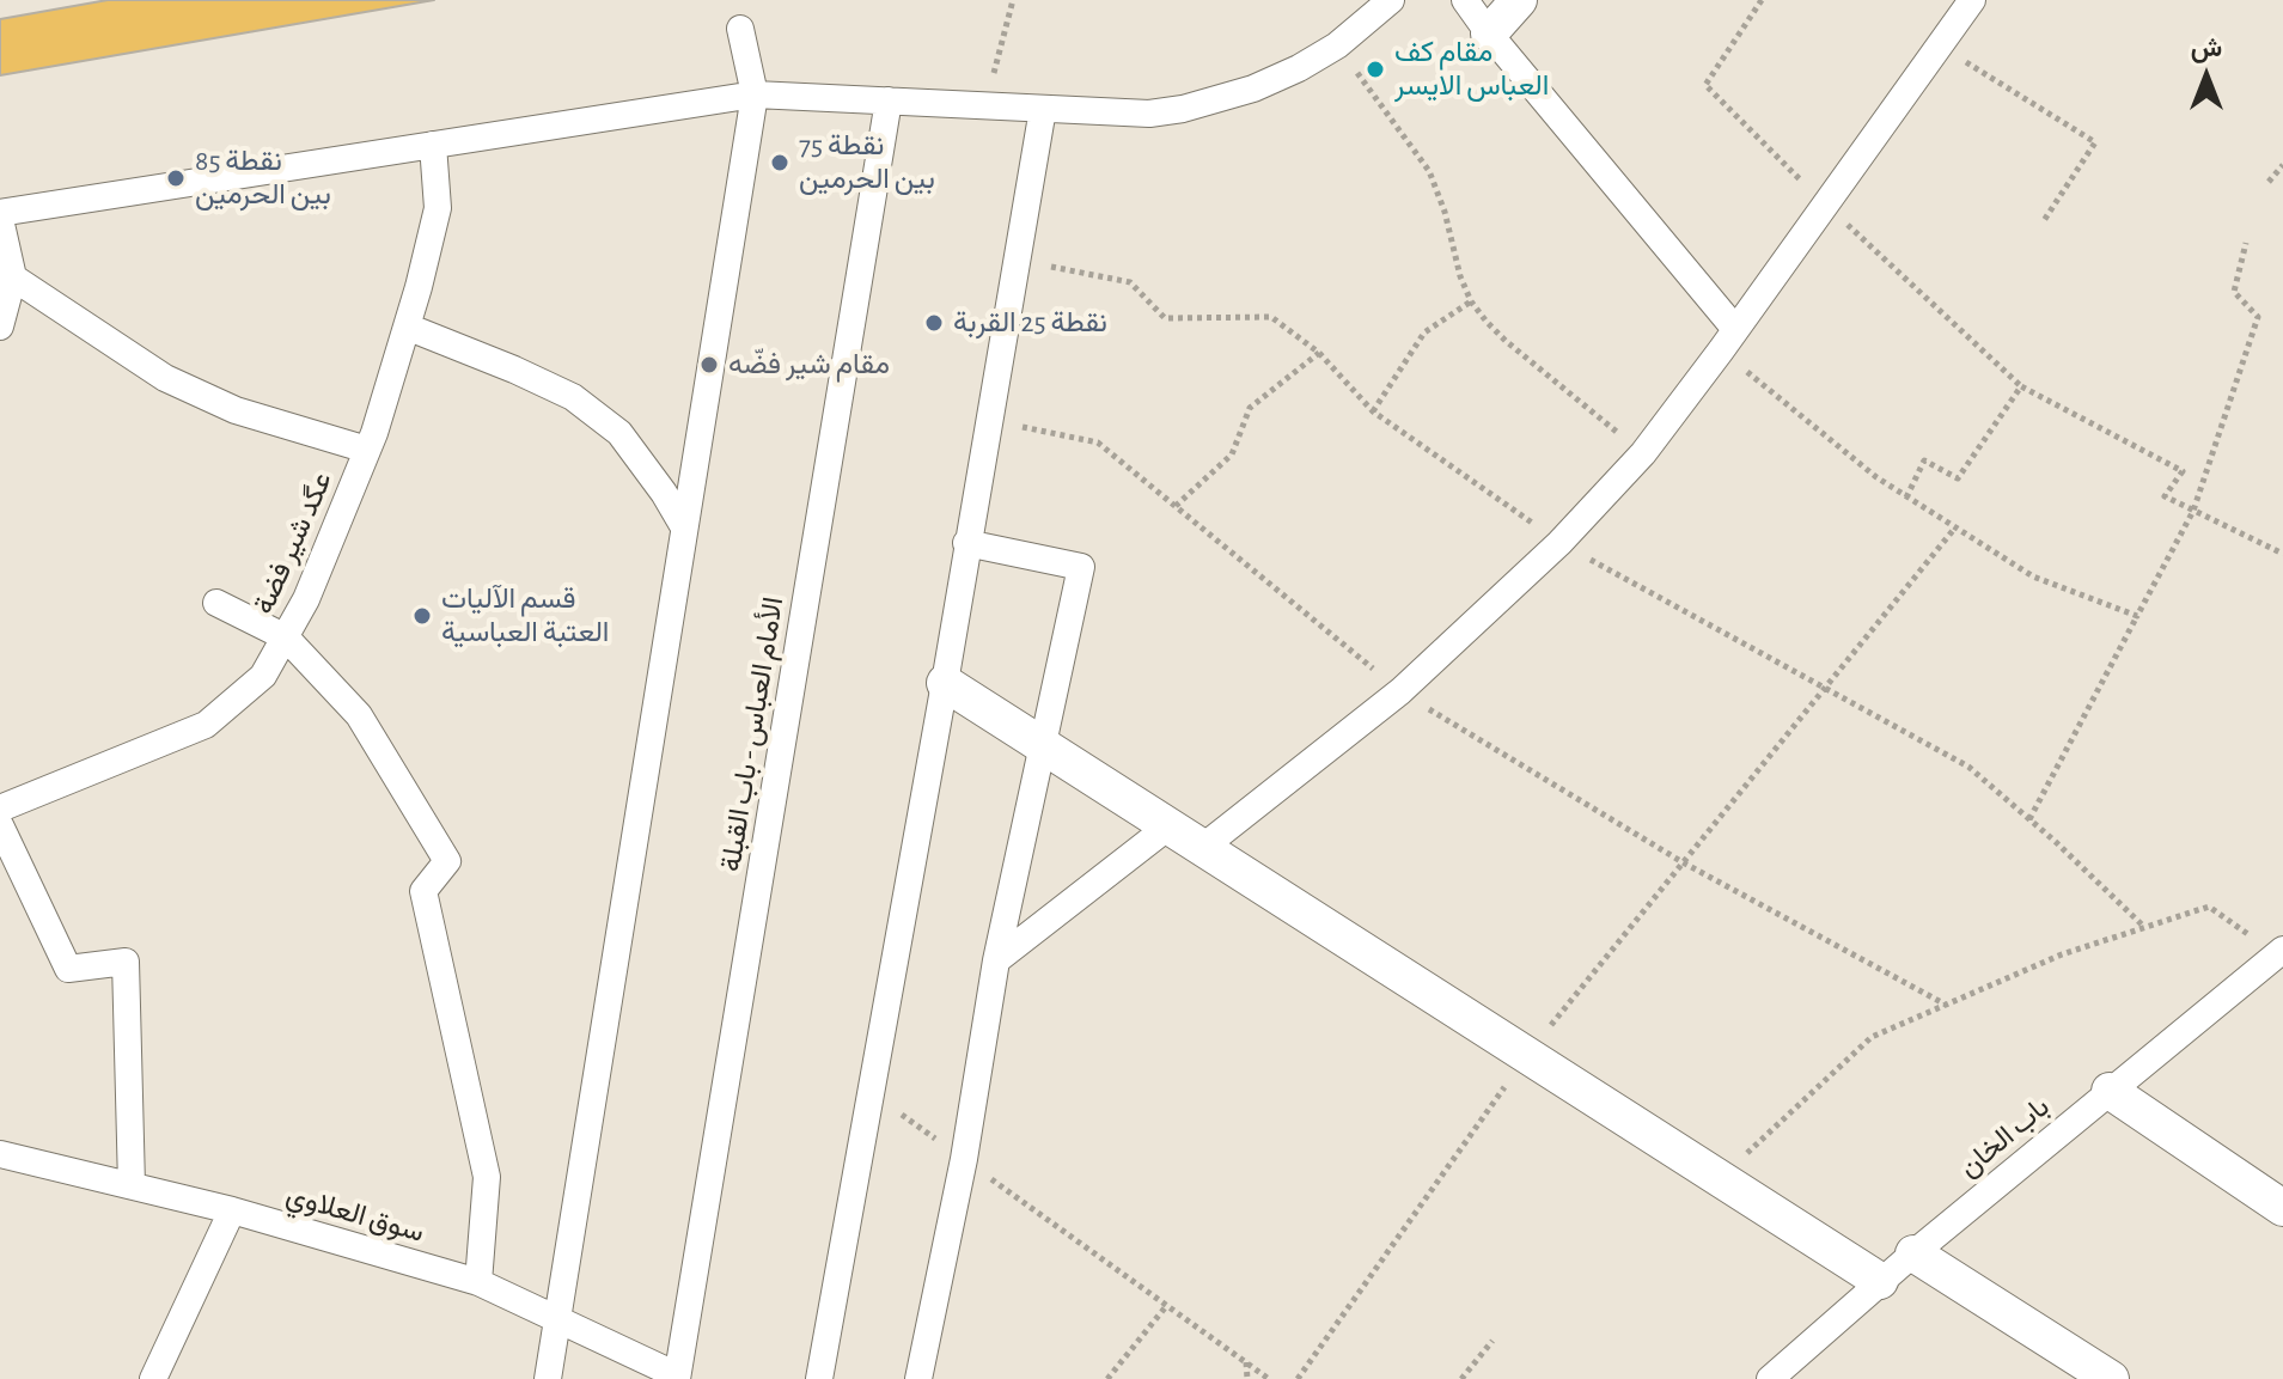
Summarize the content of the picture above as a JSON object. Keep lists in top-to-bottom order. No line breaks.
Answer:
{"streets":{"street":["عگد شير فضة","الأمام العباس - باب القبلة","باب الخان","سوق العلاوي"]},"crossings":[["الأمام العباس - باب القبلة","سوق العلاوي"]],"places":["مقام كف العباس الايسر","نقطة 75 بين الحرمين","نقطة 85 بين الحرمين","نقطة 25 القربة","مقام شير فضّه","قسم الآليات العتبة العباسية"],"north":"top"}
